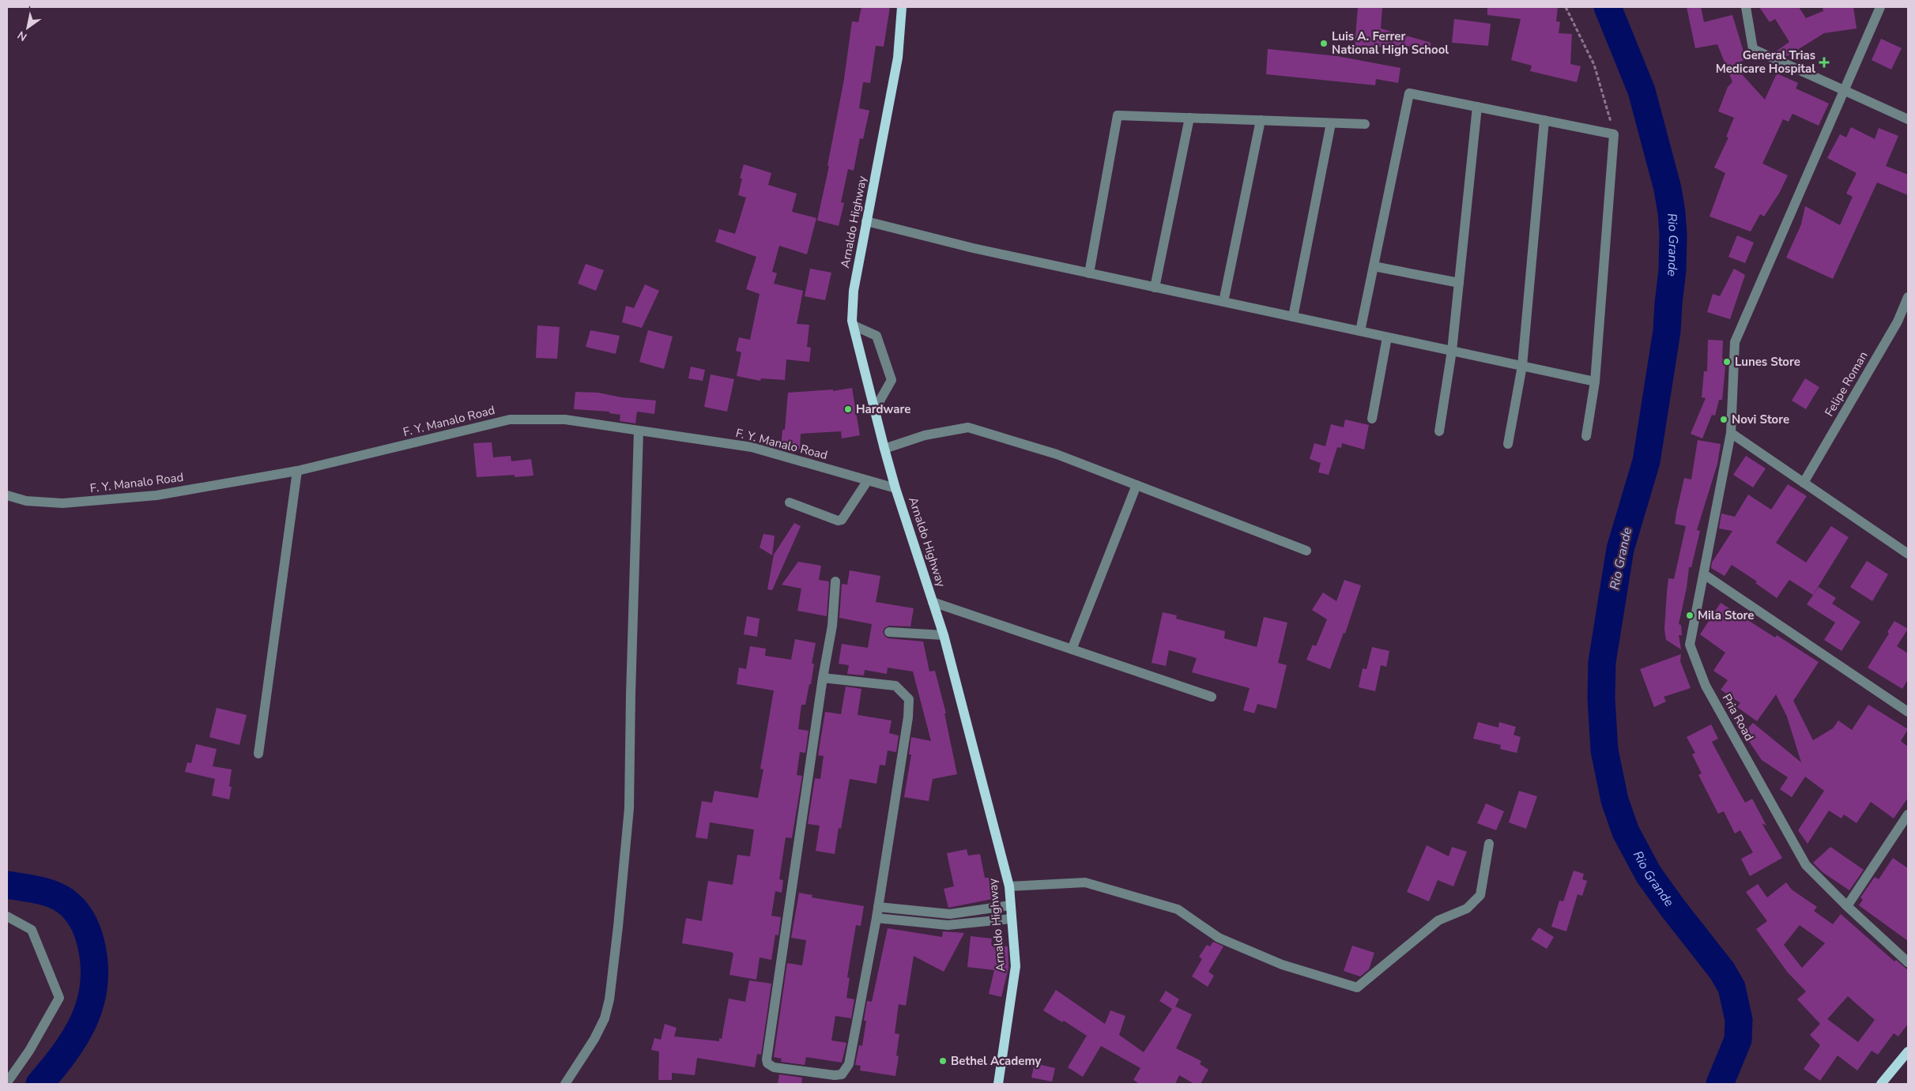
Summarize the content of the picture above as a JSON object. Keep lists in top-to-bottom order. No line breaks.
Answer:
{"streets":{"main road":["Arnaldo Highway"],"street":["Felipe Roman","F. Y. Manalo Road","Pria Road"]},"crossings":[["Arnaldo Highway","F. Y. Manalo Road"]],"water":["Rio Grande"],"places":{"other":["Luis A. Ferrer National High School","Lunes Store","Hardware","Novi Store","Mila Store","Bethel Academy"],"health":["General Trias Medicare Hospital"]},"north":"bottom left"}
